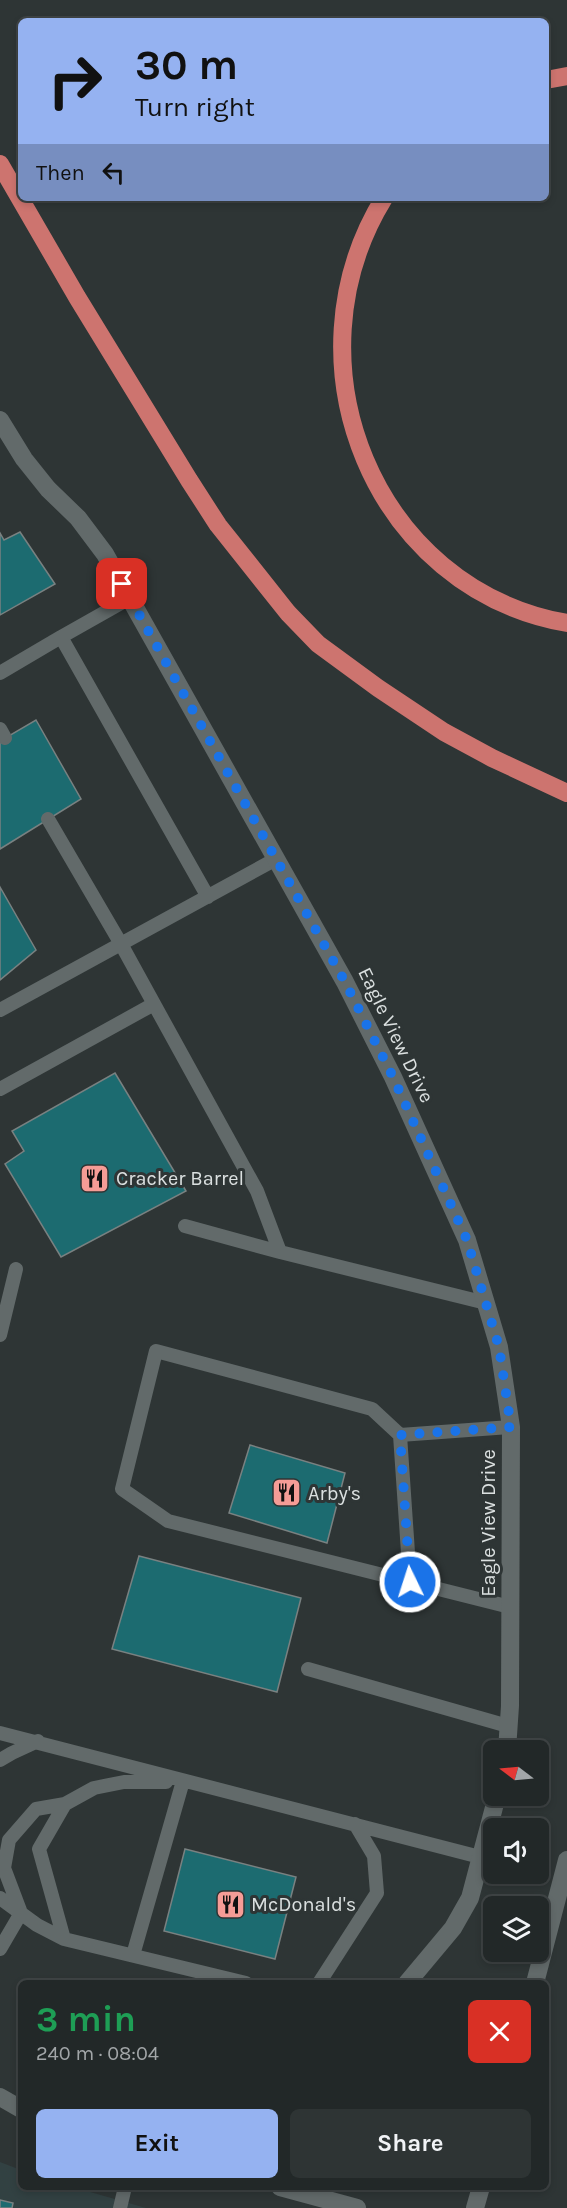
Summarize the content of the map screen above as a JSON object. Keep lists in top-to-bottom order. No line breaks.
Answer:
{"streets":{"street":["Eagle View Drive"]},"places":{"restaurant":["Cracker Barrel","Arby's","McDonald's"]},"north":"left","page":{"turn":["30 m","Turn right"],"then":"Then","heading":["3 min","240 m · 08:04"],"buttons":["Exit","Share"]}}
